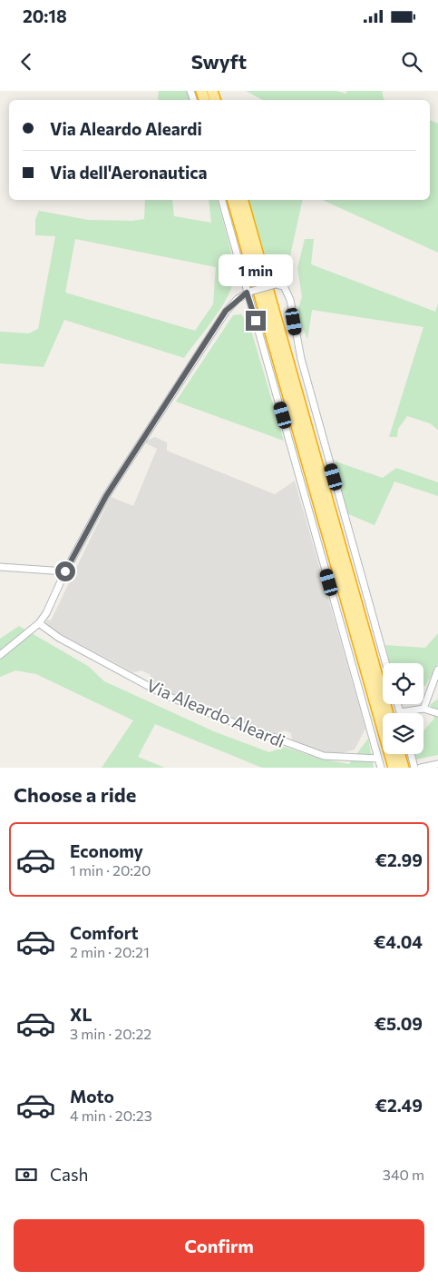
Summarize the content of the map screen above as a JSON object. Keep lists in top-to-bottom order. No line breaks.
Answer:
{"streets":{"street":["Via Aleardo Aleardi"]},"page":{"status":"20:18","header":"Swyft","banner":["Via Aleardo Aleardi","Via dell'Aeronautica"],"bubble":"1 min","heading":"Choose a ride","list":[{"name":"Economy","note":"1 min · 20:20","value":"€2.99"},{"name":"Comfort","note":"2 min · 20:21","value":"€4.04"},{"name":"XL","note":"3 min · 20:22","value":"€5.09"},{"name":"Moto","note":"4 min · 20:23","value":"€2.49"}],"pay":["Cash","340 m"],"buttons":"Confirm"}}
